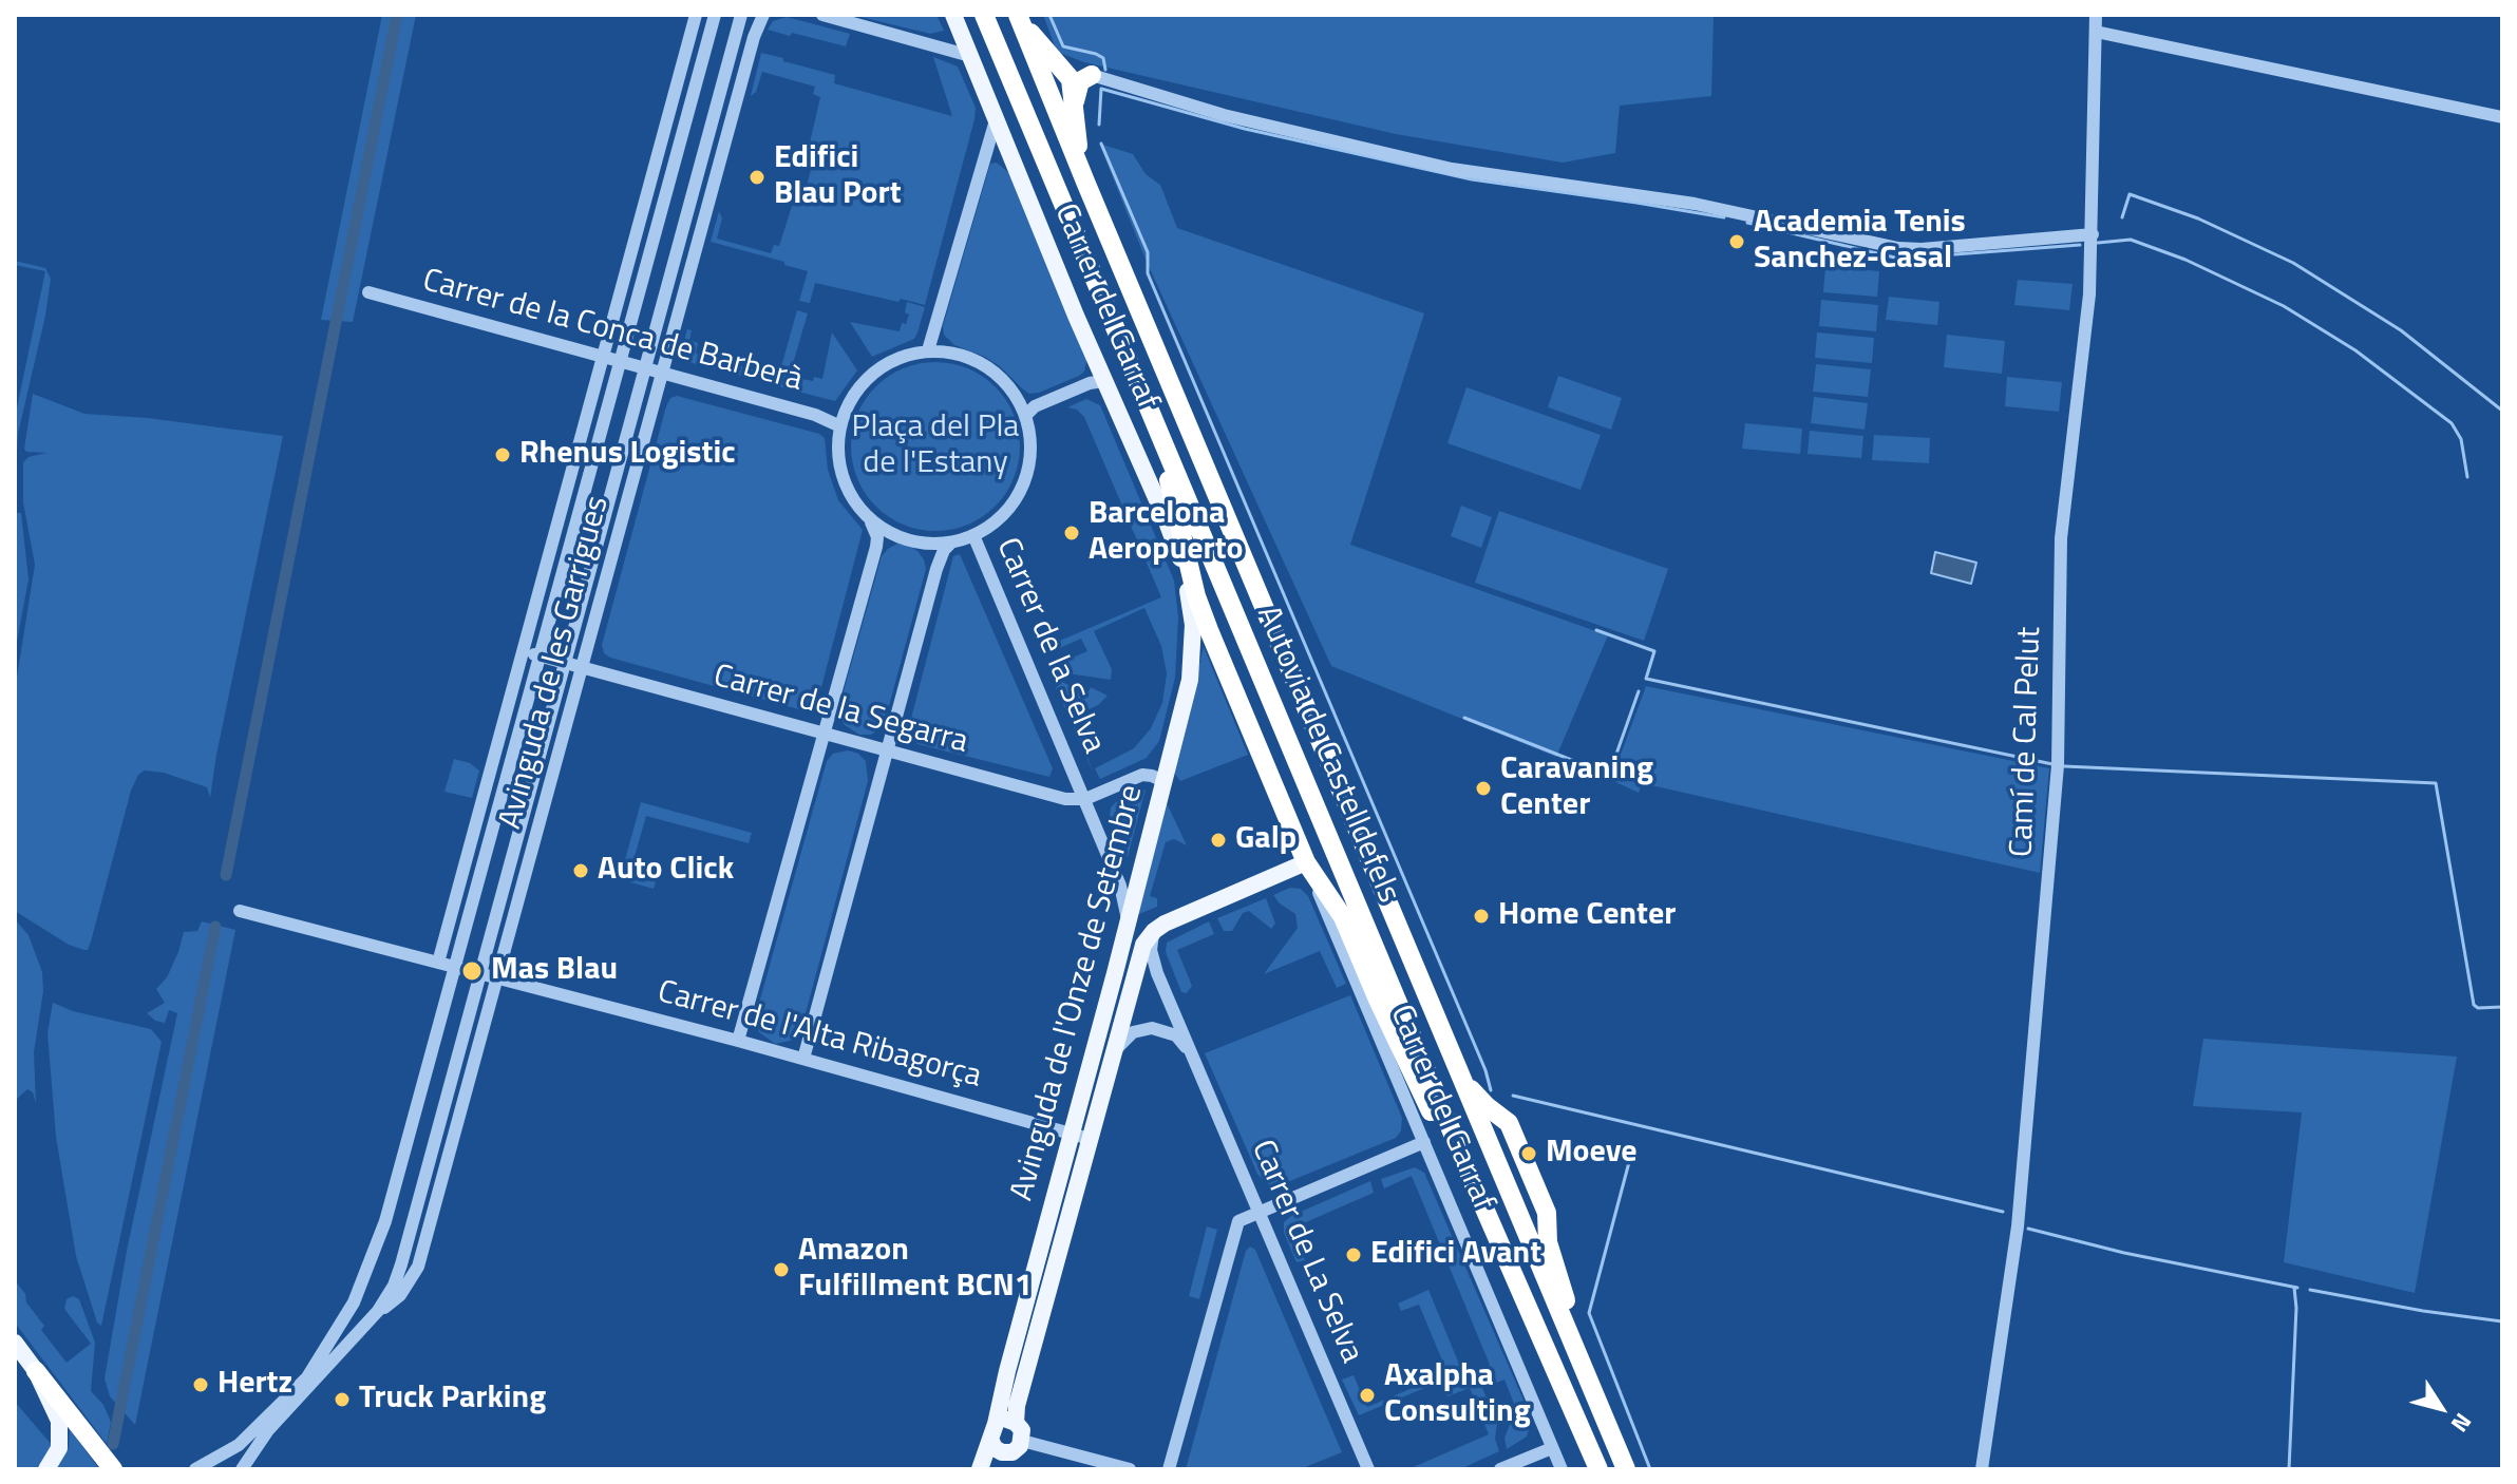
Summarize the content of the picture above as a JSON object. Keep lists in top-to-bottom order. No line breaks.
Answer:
{"streets":{"highway":["Autovia de Castelldefels"],"main road":["Carrer del Garraf","Avinguda de l'Onze de Setembre"],"street":["Carrer de la Conca de Barberà","Carrer de la Selva","Avinguda de les Garrigues","Carrer de la Segarra","Camí de Cal Pelut","Carrer de l'Alta Ribagorça","Carrer de La Selva"]},"crossings":[["Carrer del Garraf","Avinguda de l'Onze de Setembre"],["Carrer de la Conca de Barberà","Carrer de la Selva"],["Carrer de la Conca de Barberà","Avinguda de les Garrigues"],["Carrer de la Selva","Carrer de la Segarra"],["Carrer de la Selva","Avinguda de l'Onze de Setembre"],["Avinguda de les Garrigues","Carrer de la Segarra"],["Avinguda de les Garrigues","Carrer de l'Alta Ribagorça"],["Avinguda de l'Onze de Setembre","Carrer de l'Alta Ribagorça"],["Avinguda de l'Onze de Setembre","Carrer de La Selva"]],"parks":["Plaça del Pla de l'Estany"],"places":["Edifici Blau Port","Academia Tenis Sanchez-Casal","Rhenus Logistic","Barcelona Aeropuerto","Caravaning Center","Galp","Auto Click","Home Center","Mas Blau","Moeve","Edifici Avant","Amazon Fulfillment BCN1","Hertz","Axalpha Consulting","Truck Parking"],"north":"bottom right"}
